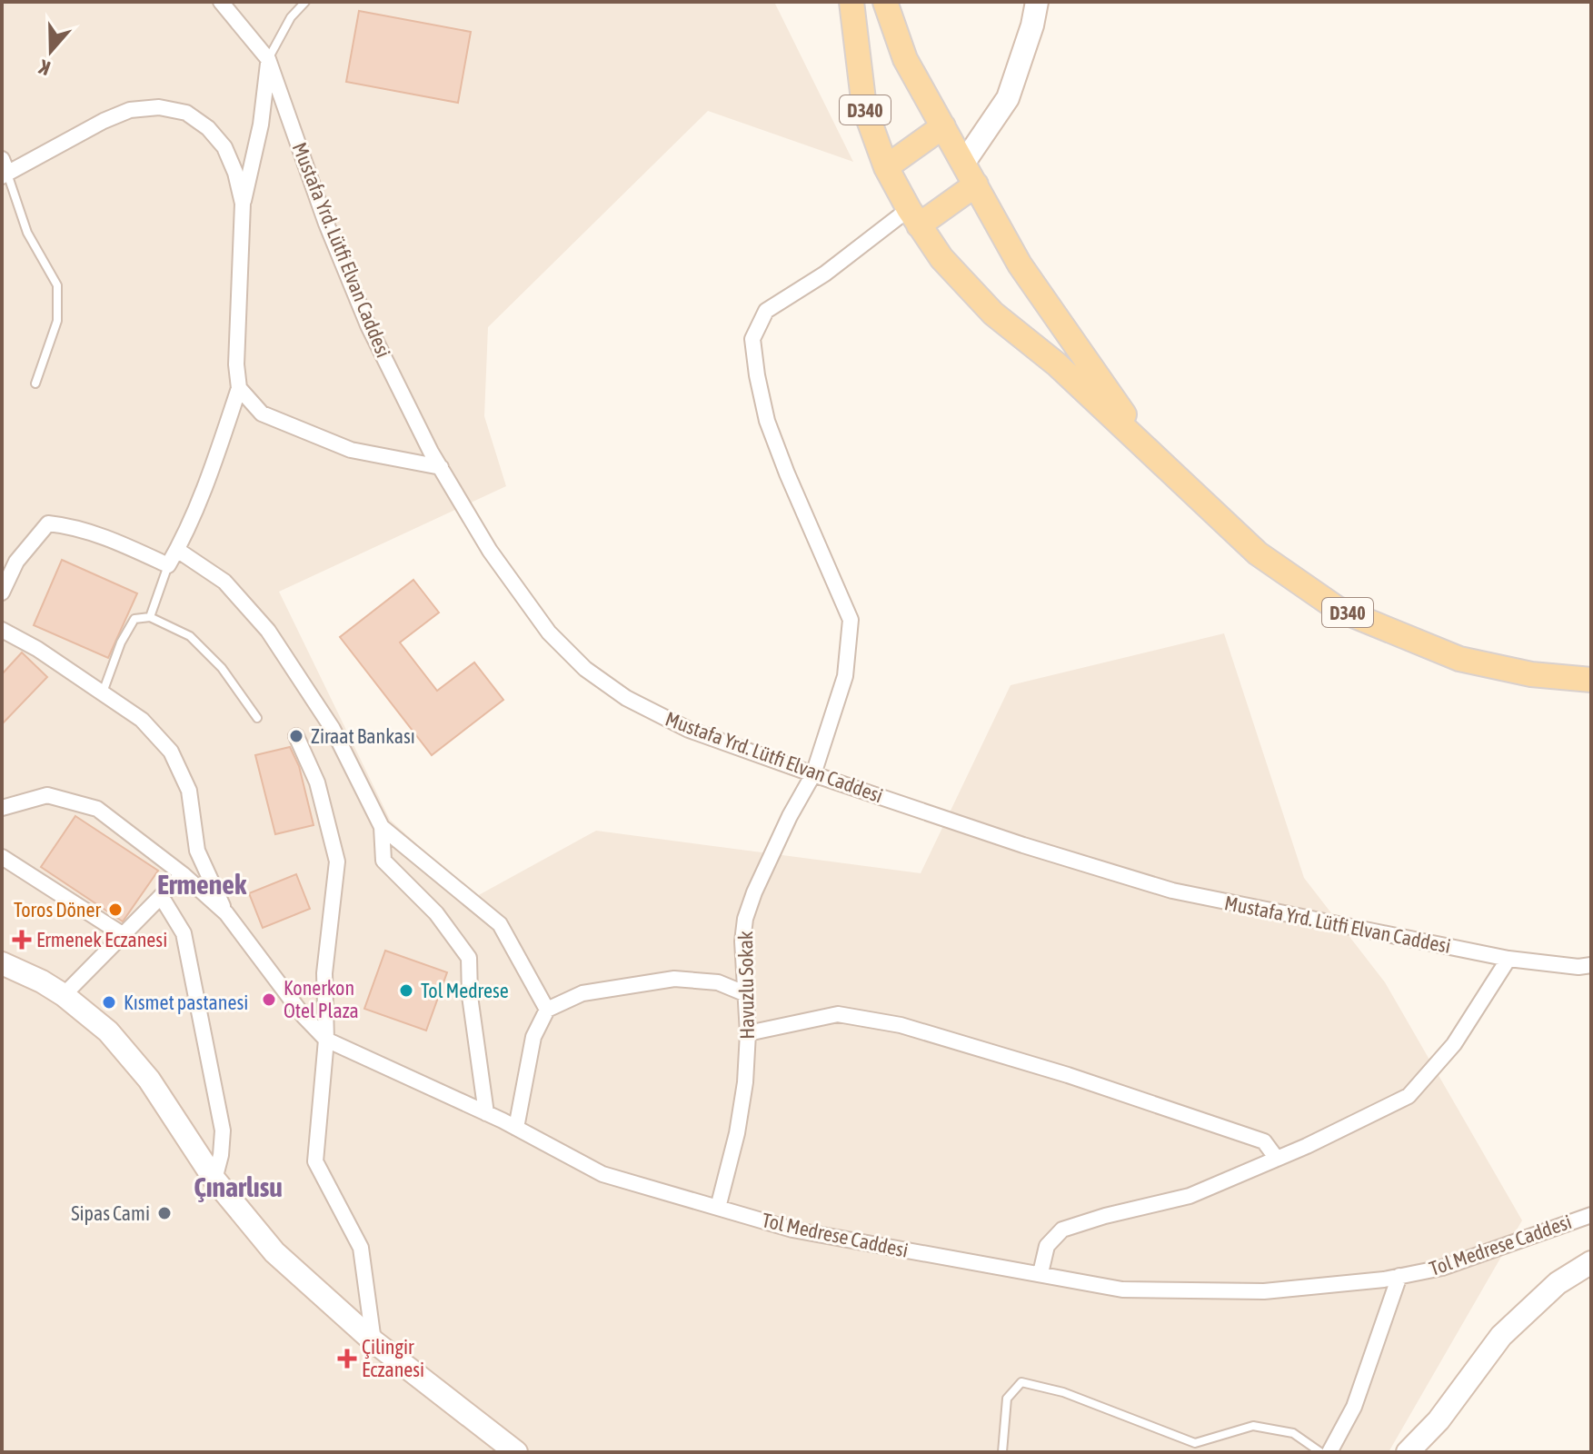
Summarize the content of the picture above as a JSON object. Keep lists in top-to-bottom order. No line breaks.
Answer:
{"streets":{"main road":["D340"],"street":["Mustafa Yrd. Lütfi Elvan Caddesi","Havuzlu Sokak","Tol Medrese Caddesi"]},"crossings":[["D340","Havuzlu Sokak"],["Mustafa Yrd. Lütfi Elvan Caddesi","Havuzlu Sokak"],["Havuzlu Sokak","Tol Medrese Caddesi"]],"districts":["Ermenek","Çınarlısu"],"places":{"other":["Ziraat Bankası","Toros Döner","Tol Medrese","Konerkon Otel Plaza","Kısmet pastanesi","Sipas Cami"],"health":["Ermenek Eczanesi","Çilingir Eczanesi"]},"north":"bottom"}
